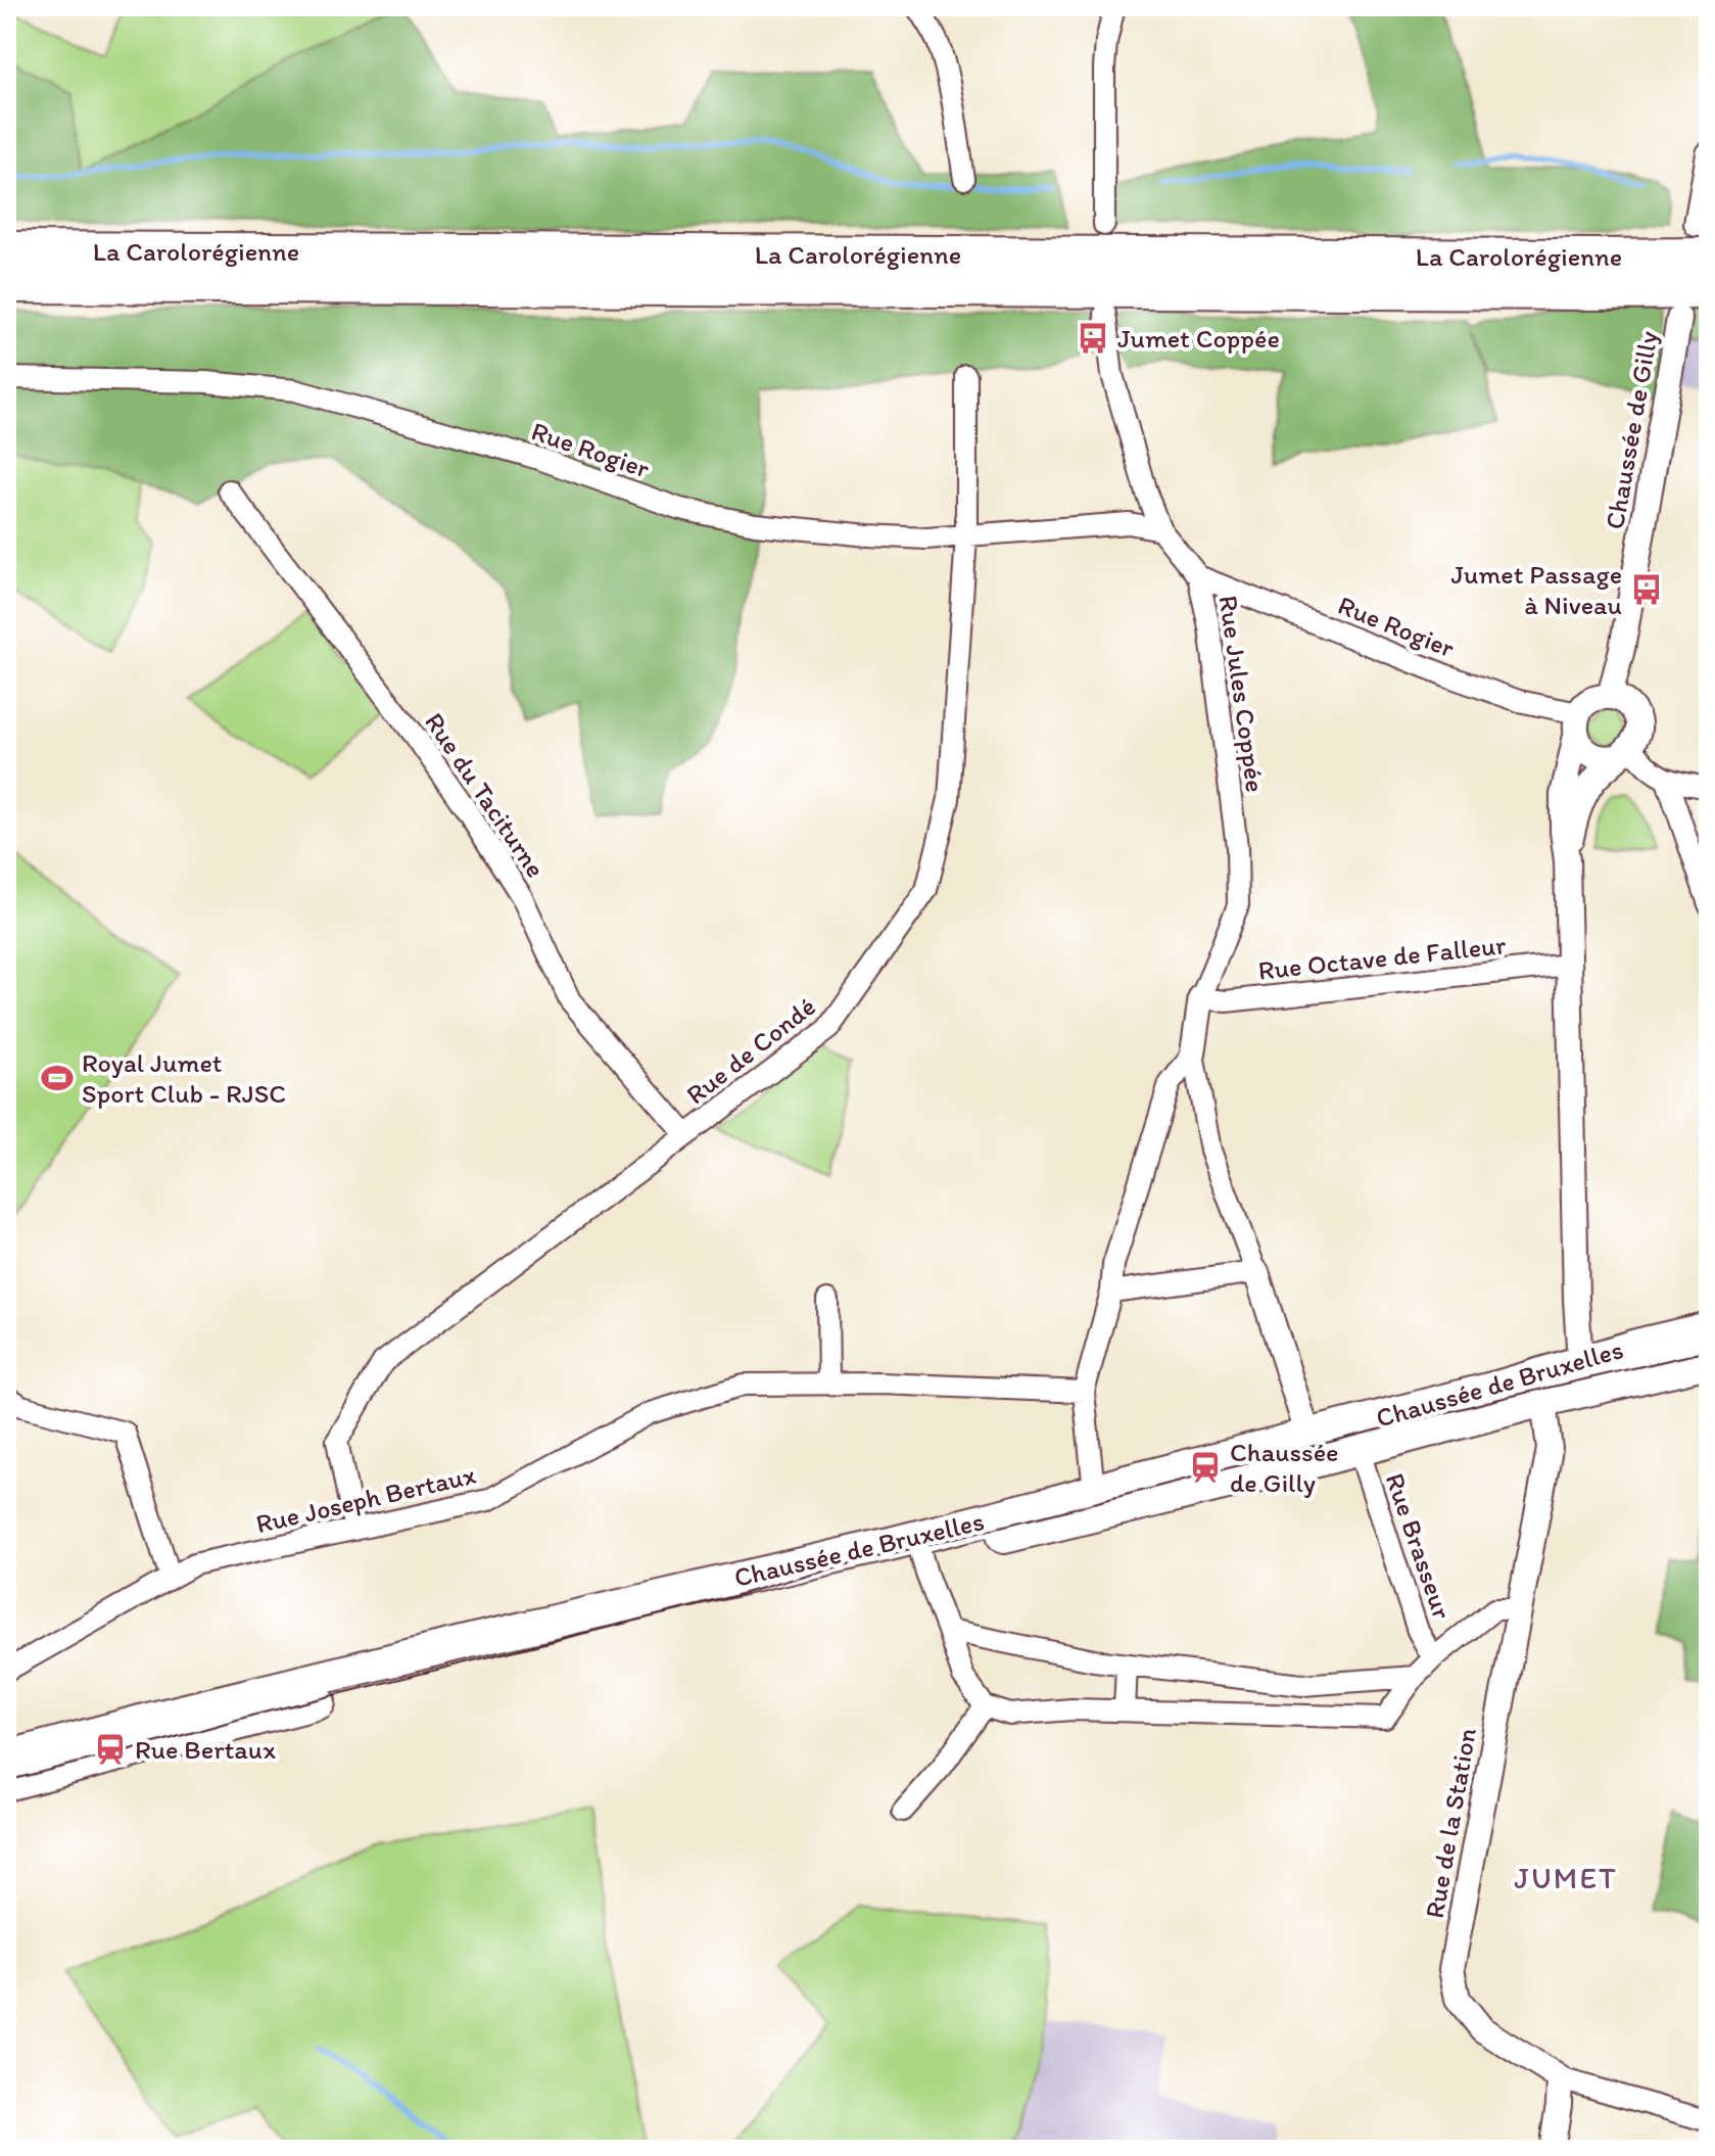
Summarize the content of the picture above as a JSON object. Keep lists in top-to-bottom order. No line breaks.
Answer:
{"streets":{"highway":["La Carolorégienne"],"main road":["Chaussée de Bruxelles"],"street":["Chaussée de Gilly","Rue Rogier","Rue Jules Coppée","Rue du Taciturne","Rue Octave de Falleur","Rue de Condé","Rue Joseph Bertaux","Rue Brasseur","Rue de la Station"]},"crossings":[["Chaussée de Gilly","Rue Rogier"],["Rue Rogier","Rue Jules Coppée"],["Rue Rogier","Rue de Condé"],["Rue Jules Coppée","Rue Octave de Falleur"],["Rue du Taciturne","Rue de Condé"],["Rue de Condé","Rue Joseph Bertaux"],["Chaussée de Bruxelles","Rue Brasseur"],["Chaussée de Bruxelles","Rue de la Station"]],"districts":["JUMET"],"places":{"bus stop":["Jumet Coppée","Jumet Passage à Niveau"],"sports":["Royal Jumet Sport Club - RJSC"],"station":["Chaussée de Gilly","Rue Bertaux"]}}
